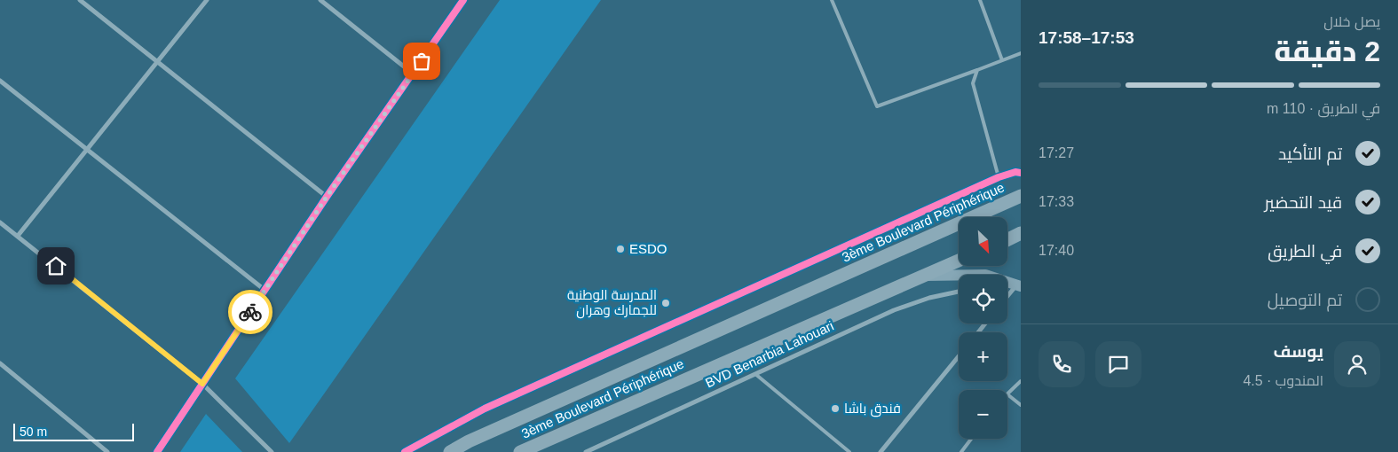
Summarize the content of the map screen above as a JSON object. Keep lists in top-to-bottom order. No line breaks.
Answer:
{"streets":{"highway":["3ème Boulevard Périphérique"],"street":["BVD Benarbia Lahouari"]},"places":["ESDO","المدرسة الوطنية للجمارك وهران","فندق باشا"],"scale_bar":"50 m","north":"bottom right","page":{"heading":["2 دقيقة","يصل خلال","17:53–17:58"],"panel":["يوسف","المندوب · 4.5"],"bar":"في الطريق · 110 m","list":[["تم التأكيد","17:27"],["قيد التحضير","17:33"],["في الطريق","17:40"],"تم التوصيل"],"map_buttons":["+","−"],"scale":"50 m"}}
